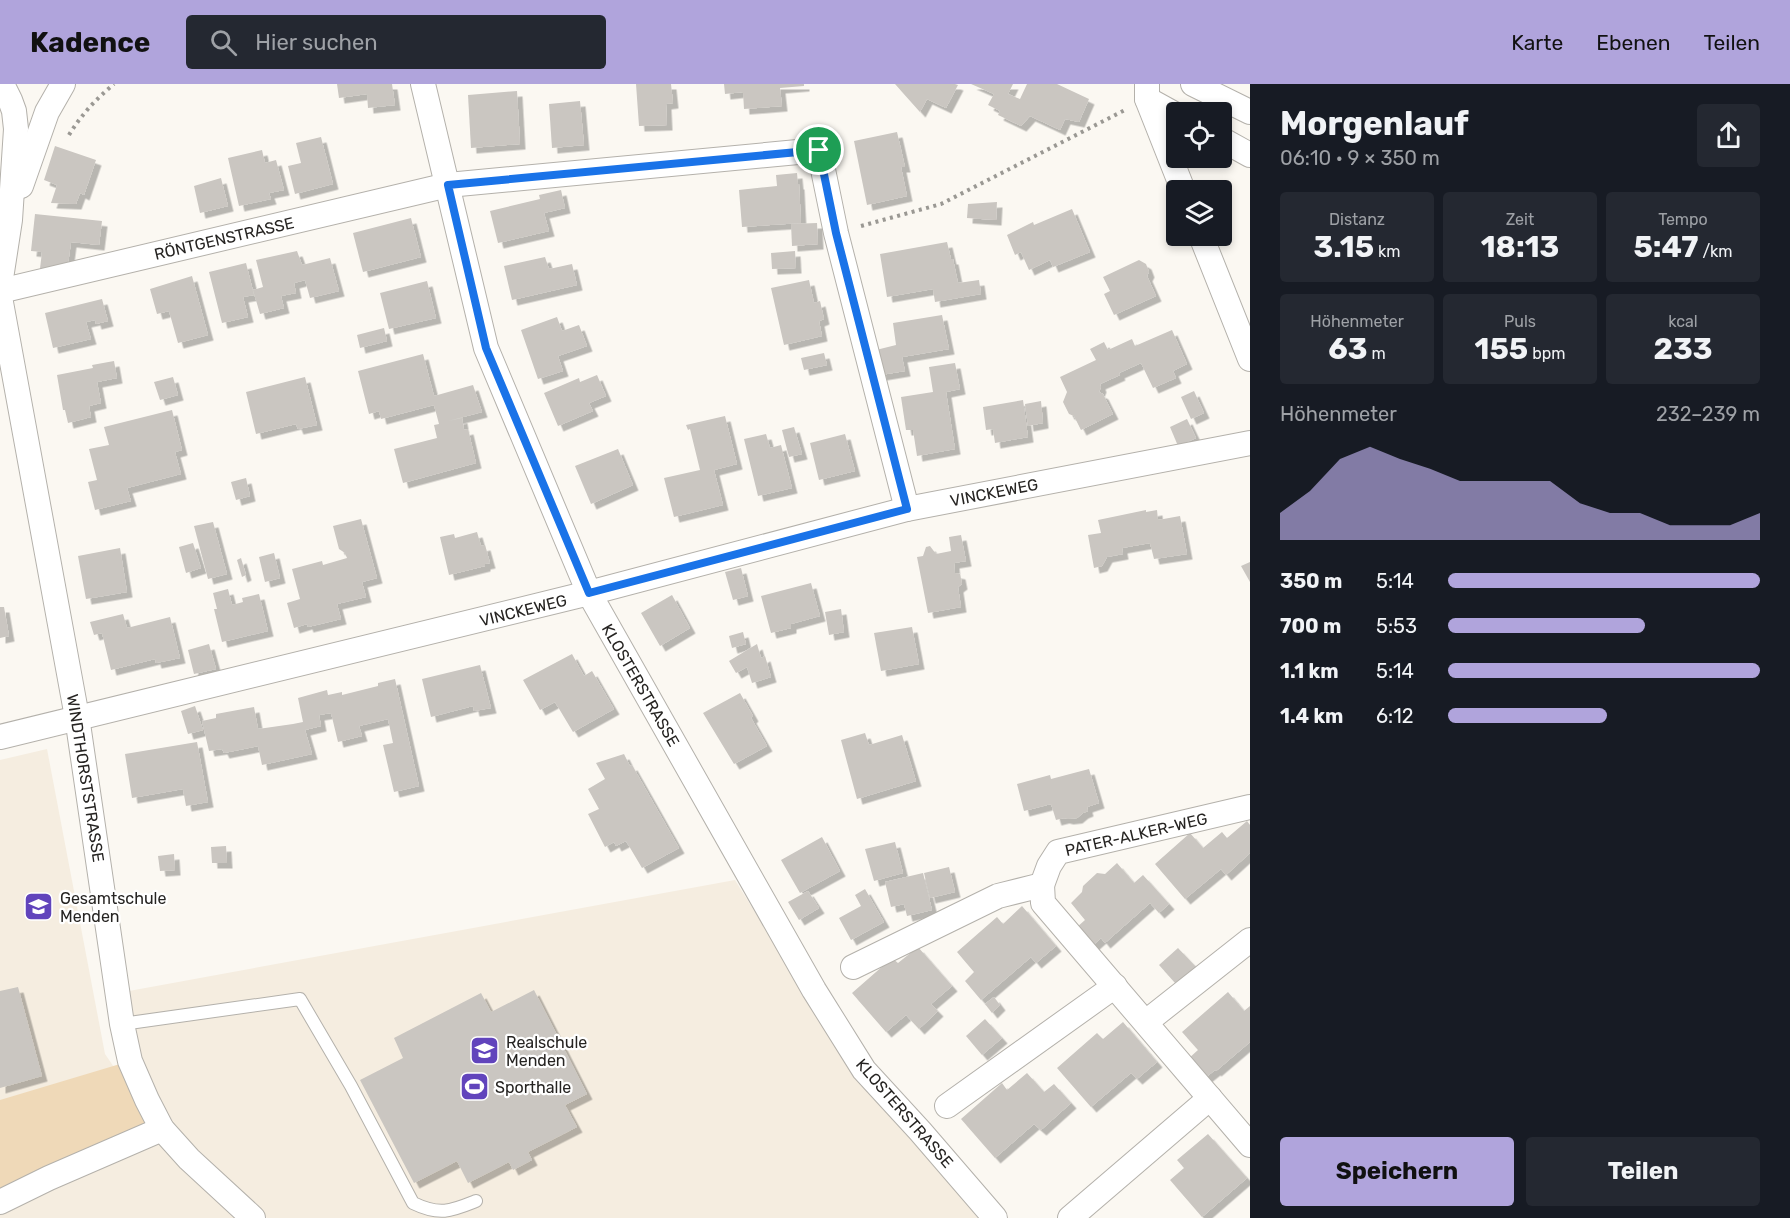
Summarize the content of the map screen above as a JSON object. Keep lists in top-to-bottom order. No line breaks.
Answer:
{"streets":{"street":["RÖNTGENSTRASSE","VINCKEWEG","KLOSTERSTRASSE","WINDTHORSTSTRASSE","PATER-ALKER-WEG"]},"crossings":[["RÖNTGENSTRASSE","KLOSTERSTRASSE"],["VINCKEWEG","KLOSTERSTRASSE"],["VINCKEWEG","WINDTHORSTSTRASSE"]],"places":{"school or university":["Gesamtschule Menden","Realschule Menden"],"sports":["Sporthalle"]},"page":{"header":"Kadence","search":"Hier suchen","nav":["Karte","Ebenen","Teilen"],"heading":["Morgenlauf","06:10 · 9 × 350 m"],"stats":[["Distanz","3.15 km"],["Zeit","18:13"],["Tempo","5:47 /km"],["Höhenmeter","63 m"],["Puls","155 bpm"],["kcal","233"]],"chart":["Höhenmeter","232–239 m"],"list":[{"name":"350 m","note":"5:14"},{"name":"700 m","note":"5:53"},{"name":"1.1 km","note":"5:14"},{"name":"1.4 km","note":"6:12"}],"buttons":["Speichern","Teilen"]}}
